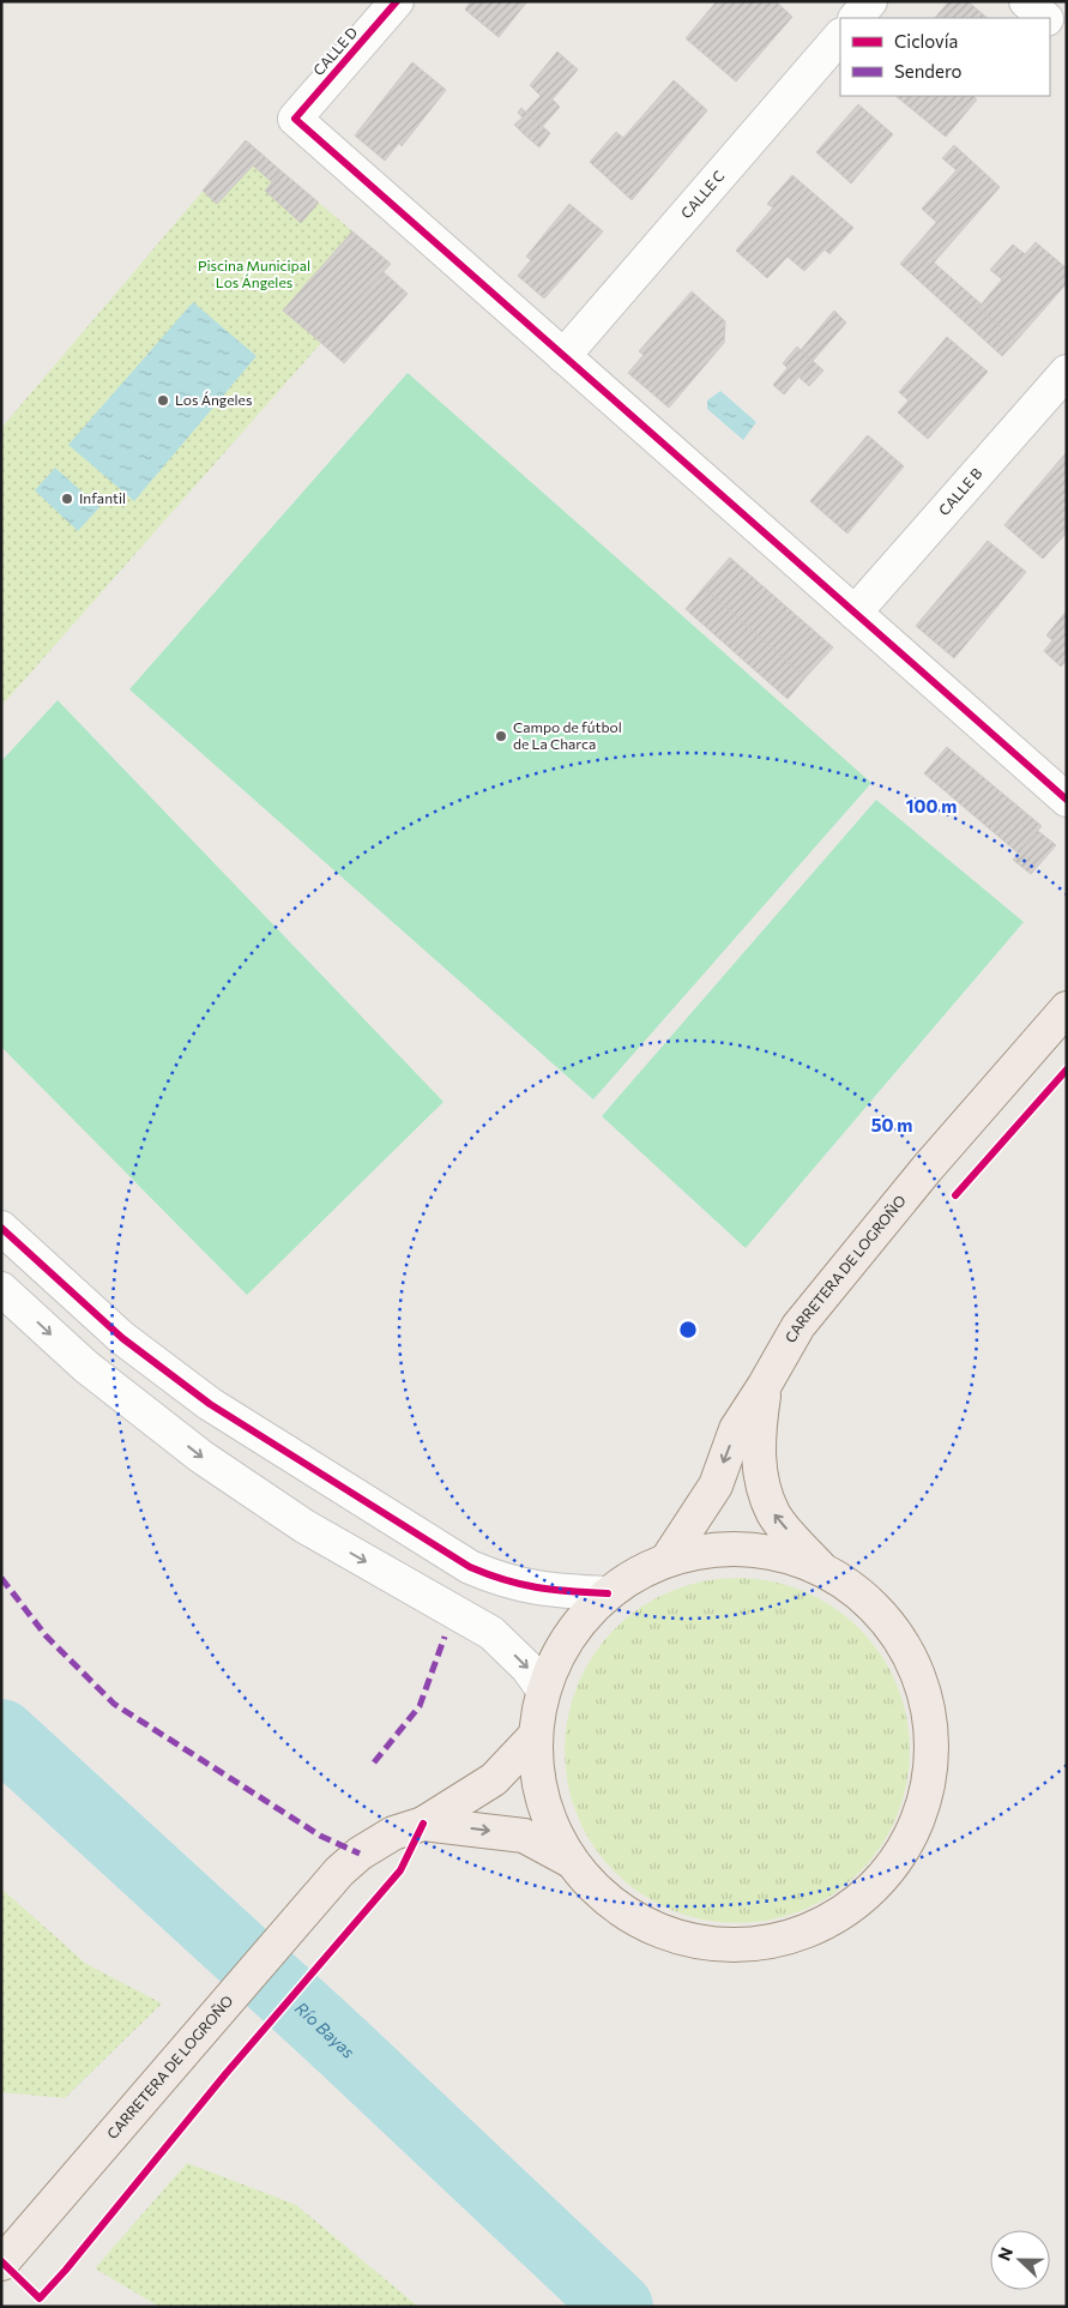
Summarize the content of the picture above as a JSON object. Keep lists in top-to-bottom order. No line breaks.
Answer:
{"streets":{"main road":["CARRETERA DE LOGROÑO"],"street":["CALLE D","CALLE C","CALLE B"]},"crossings":[["CALLE D","CALLE C"]],"water":["Río Bayas"],"parks":["Piscina Municipal Los Ángeles"],"places":["Los Ángeles","Infantil","Campo de fútbol de La Charca"],"legend":["Ciclovía","Sendero"],"north":"left","rings":["100 m","50 m"]}
